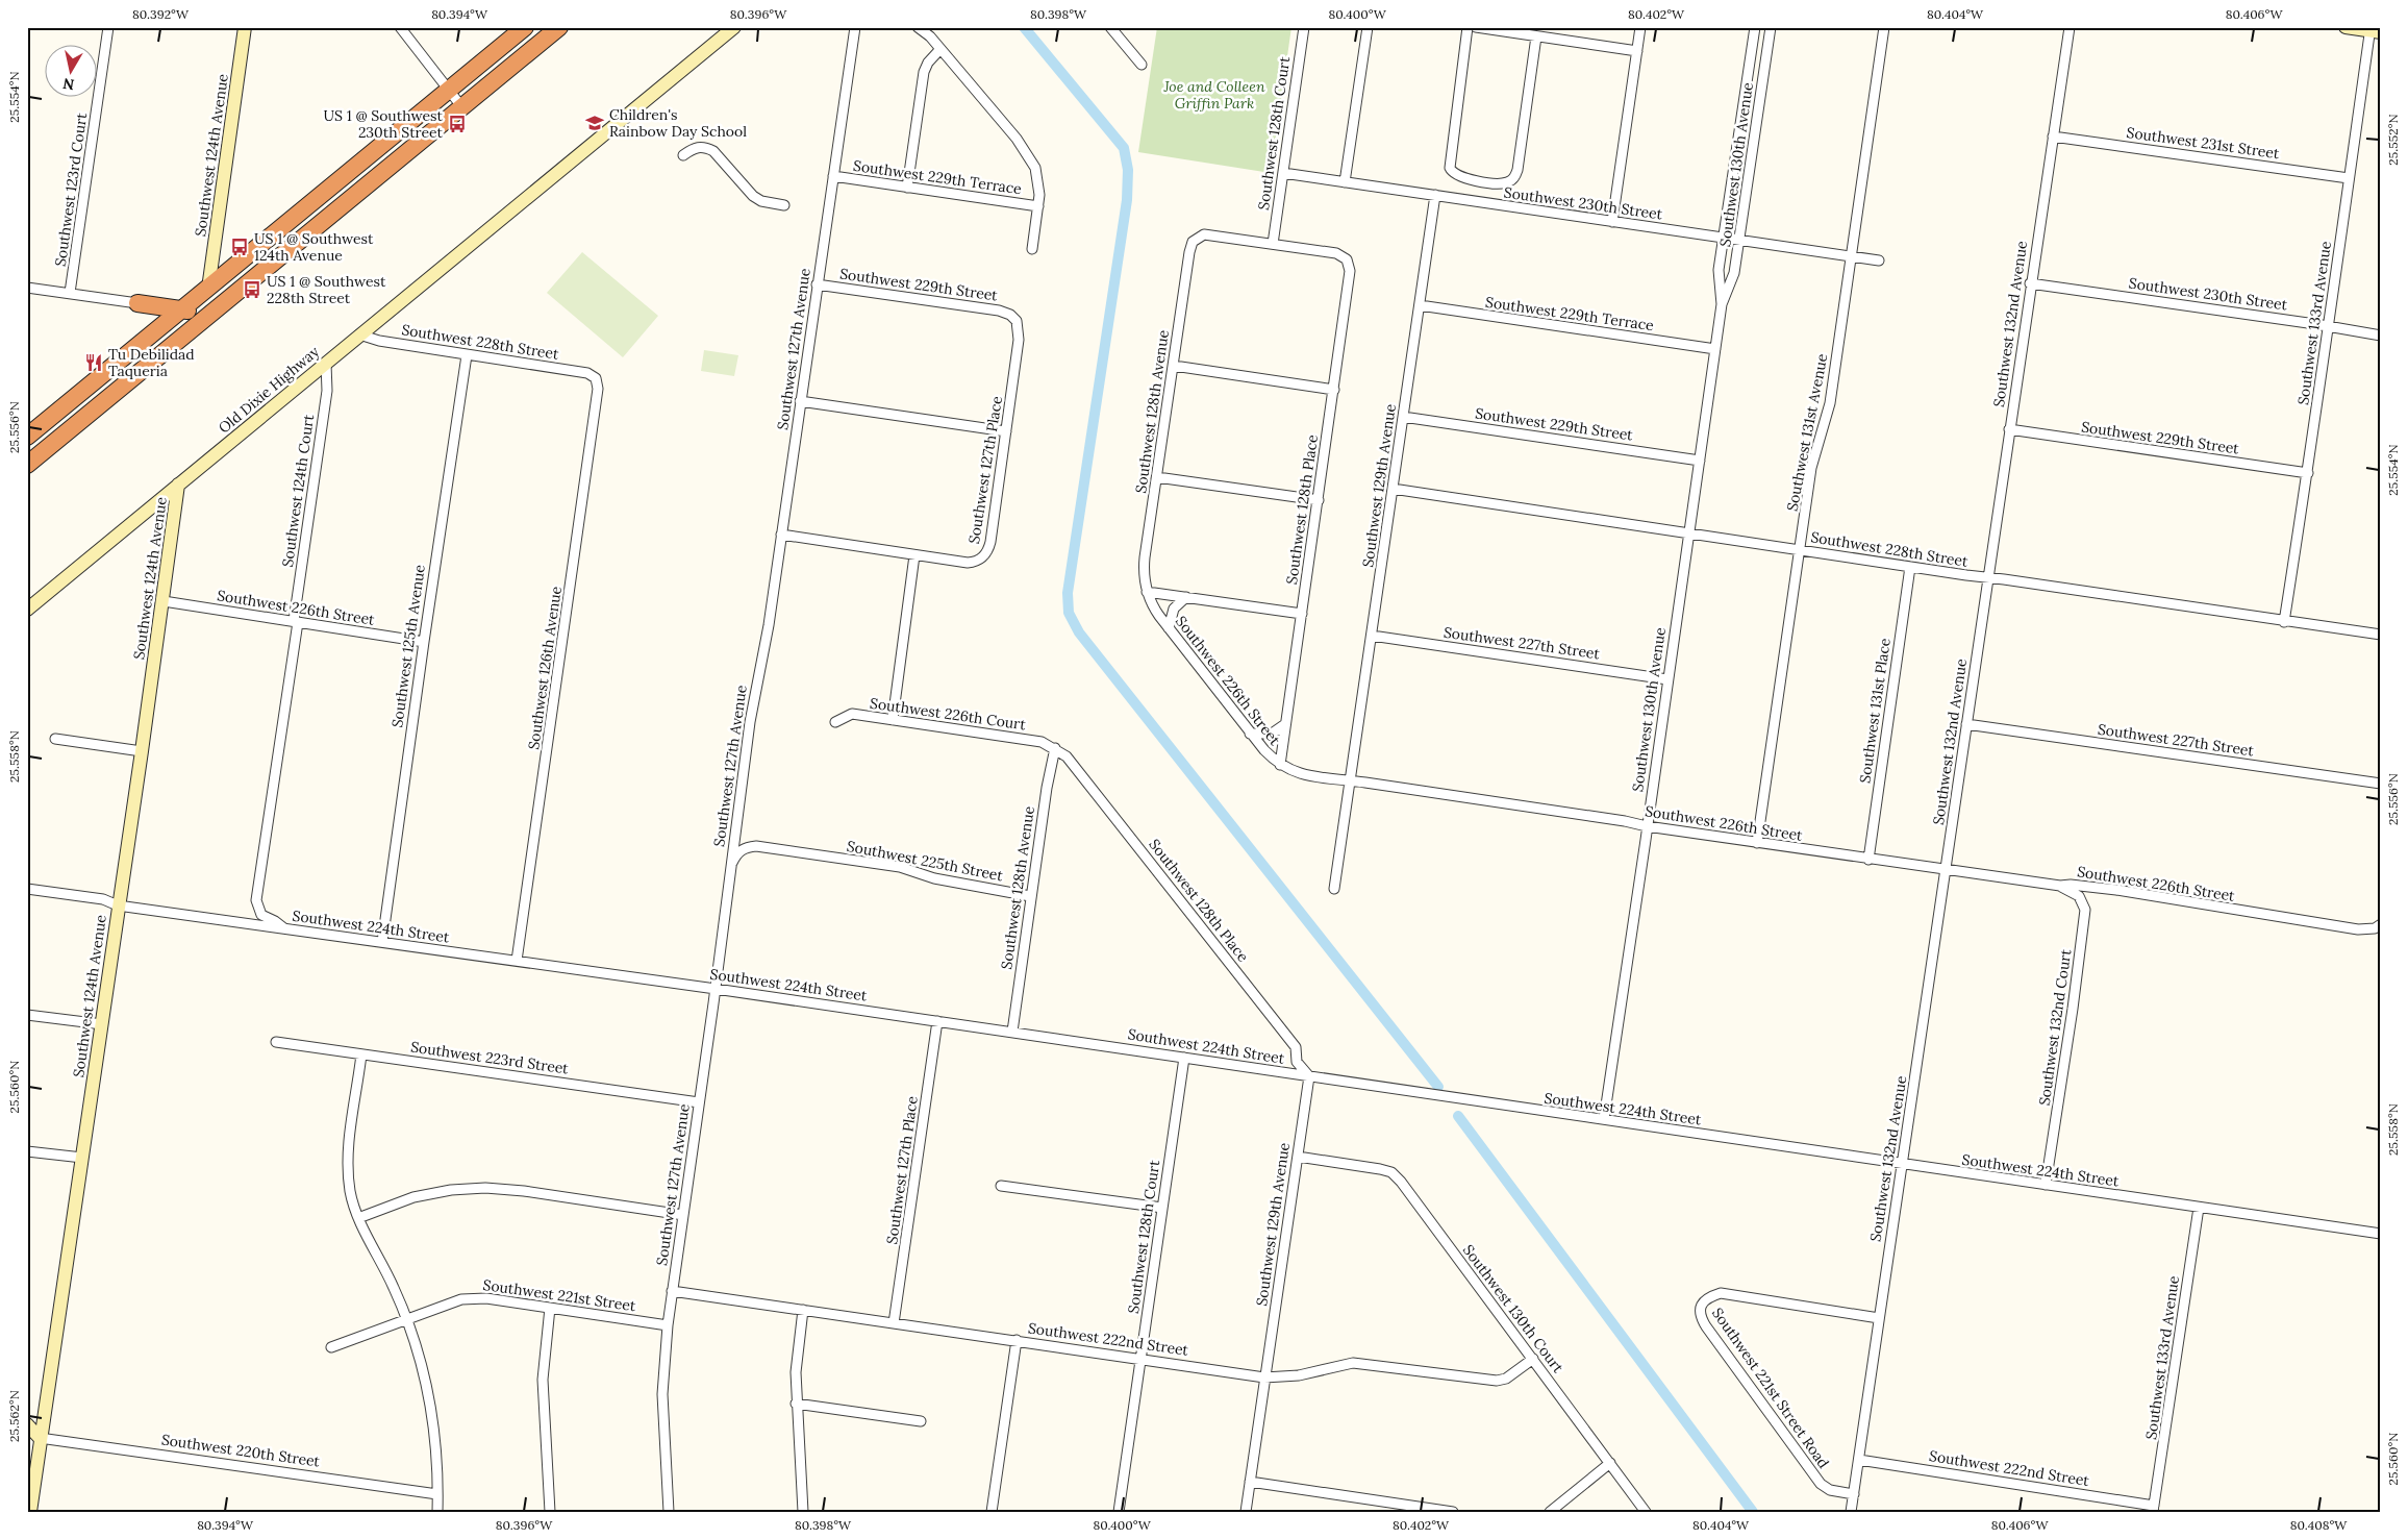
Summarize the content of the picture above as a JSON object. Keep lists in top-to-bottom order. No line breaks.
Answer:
{"streets":{"street":["Southwest 128th Court","Southwest 231st Street","Southwest 124th Avenue","Southwest 130th Avenue","Southwest 229th Terrace","Southwest 123rd Court","Southwest 230th Street","Southwest 229th Street","Southwest 133rd Avenue","Southwest 132nd Avenue","Southwest 228th Street","Southwest 127th Avenue","Old Dixie Highway","Southwest 128th Avenue","Southwest 131st Avenue","Southwest 127th Place","Southwest 129th Avenue","Southwest 124th Court","Southwest 128th Place","Southwest 226th Street","Southwest 227th Street","Southwest 125th Avenue","Southwest 126th Avenue","Southwest 131st Place","Southwest 226th Court","Southwest 225th Street","Southwest 224th Street","Southwest 132nd Court","Southwest 223rd Street","Southwest 221st Street","Southwest 130th Court","Southwest 222nd Street","Southwest 221st Street Road","Southwest 220th Street"]},"crossings":[["Southwest 128th Court","Southwest 230th Street"],["Southwest 128th Court","Southwest 128th Avenue"],["Southwest 128th Court","Southwest 128th Place"],["Southwest 128th Court","Southwest 224th Street"],["Southwest 128th Court","Southwest 222nd Street"],["Southwest 231st Street","Southwest 133rd Avenue"],["Southwest 231st Street","Southwest 132nd Avenue"],["Southwest 124th Avenue","Old Dixie Highway"],["Southwest 124th Avenue","Southwest 226th Street"],["Southwest 124th Avenue","Southwest 224th Street"],["Southwest 124th Avenue","Southwest 220th Street"],["Southwest 130th Avenue","Southwest 229th Terrace"],["Southwest 130th Avenue","Southwest 230th Street"],["Southwest 130th Avenue","Southwest 229th Street"],["Southwest 130th Avenue","Southwest 228th Street"],["Southwest 130th Avenue","Southwest 226th Street"],["Southwest 130th Avenue","Southwest 227th Street"],["Southwest 130th Avenue","Southwest 224th Street"],["Southwest 229th Terrace","Southwest 127th Avenue"],["Southwest 229th Terrace","Southwest 129th Avenue"],["Southwest 230th Street","Southwest 133rd Avenue"],["Southwest 230th Street","Southwest 132nd Avenue"],["Southwest 230th Street","Southwest 131st Avenue"],["Southwest 230th Street","Southwest 129th Avenue"],["Southwest 229th Street","Southwest 133rd Avenue"],["Southwest 229th Street","Southwest 132nd Avenue"],["Southwest 229th Street","Southwest 127th Avenue"],["Southwest 229th Street","Southwest 127th Place"],["Southwest 229th Street","Southwest 129th Avenue"],["Southwest 133rd Avenue","Southwest 228th Street"],["Southwest 133rd Avenue","Southwest 224th Street"],["Southwest 133rd Avenue","Southwest 222nd Street"],["Southwest 132nd Avenue","Southwest 228th Street"],["Southwest 132nd Avenue","Southwest 226th Street"],["Southwest 132nd Avenue","Southwest 227th Street"],["Southwest 132nd Avenue","Southwest 224th Street"],["Southwest 132nd Avenue","Southwest 222nd Street"],["Southwest 132nd Avenue","Southwest 221st Street Road"],["Southwest 228th Street","Old Dixie Highway"],["Southwest 228th Street","Southwest 131st Avenue"],["Southwest 228th Street","Southwest 129th Avenue"],["Southwest 228th Street","Southwest 125th Avenue"],["Southwest 228th Street","Southwest 126th Avenue"],["Southwest 228th Street","Southwest 131st Place"],["Southwest 127th Avenue","Southwest 225th Street"],["Southwest 127th Avenue","Southwest 224th Street"],["Southwest 127th Avenue","Southwest 223rd Street"],["Southwest 127th Avenue","Southwest 221st Street"],["Southwest 127th Avenue","Southwest 222nd Street"],["Old Dixie Highway","Southwest 124th Court"],["Southwest 128th Avenue","Southwest 128th Place"],["Southwest 128th Avenue","Southwest 226th Street"],["Southwest 128th Avenue","Southwest 226th Court"],["Southwest 128th Avenue","Southwest 225th Street"],["Southwest 128th Avenue","Southwest 224th Street"],["Southwest 131st Avenue","Southwest 226th Street"],["Southwest 127th Place","Southwest 224th Street"],["Southwest 127th Place","Southwest 222nd Street"],["Southwest 129th Avenue","Southwest 128th Place"],["Southwest 129th Avenue","Southwest 226th Street"],["Southwest 129th Avenue","Southwest 227th Street"],["Southwest 129th Avenue","Southwest 224th Street"],["Southwest 129th Avenue","Southwest 130th Court"],["Southwest 129th Avenue","Southwest 222nd Street"],["Southwest 124th Court","Southwest 226th Street"],["Southwest 124th Court","Southwest 224th Street"],["Southwest 128th Place","Southwest 226th Street"],["Southwest 128th Place","Southwest 226th Court"],["Southwest 128th Place","Southwest 224th Street"],["Southwest 226th Street","Southwest 125th Avenue"],["Southwest 226th Street","Southwest 131st Place"],["Southwest 226th Street","Southwest 132nd Court"],["Southwest 125th Avenue","Southwest 224th Street"],["Southwest 126th Avenue","Southwest 224th Street"],["Southwest 224th Street","Southwest 132nd Court"],["Southwest 130th Court","Southwest 222nd Street"]],"parks":["Joe and Colleen Griffin Park"],"places":{"school or university":["Children's Rainbow Day School"],"bus stop":["US 1 @ Southwest 230th Street","US 1 @ Southwest 124th Avenue","US 1 @ Southwest 228th Street"],"restaurant":["Tu Debilidad Taqueria"]},"north":"bottom","coordinates":["80.392°W","80.394°W","80.396°W","80.398°W","80.400°W","80.402°W","80.404°W","80.406°W","25.554°N","25.552°N","25.556°N","25.558°N","25.560°N","25.562°N","80.408°W"]}
